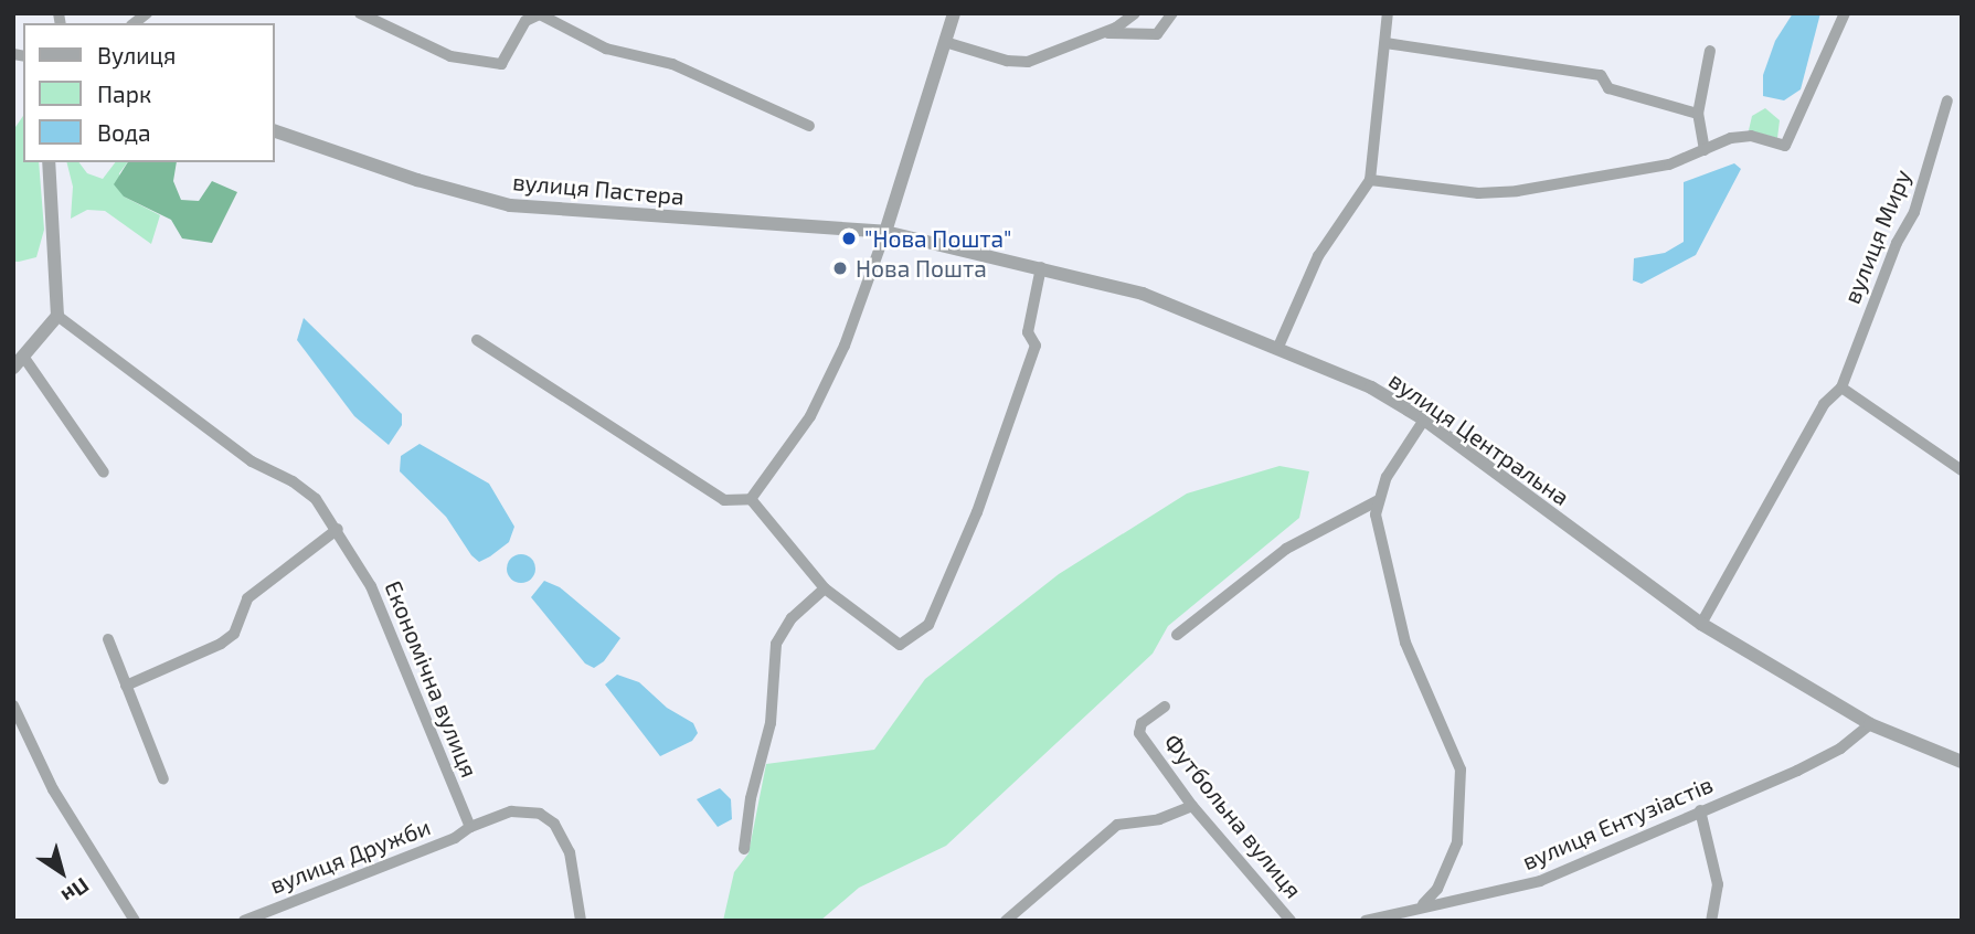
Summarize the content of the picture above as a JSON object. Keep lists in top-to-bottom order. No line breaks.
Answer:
{"streets":{"street":["вулиця Пастера","вулиця Миру","вулиця Центральна","Економічна вулиця","Футбольна вулиця","вулиця Ентузіастів","вулиця Дружби"]},"crossings":[["вулиця Пастера","вулиця Центральна"],["вулиця Миру","вулиця Центральна"],["вулиця Центральна","вулиця Ентузіастів"],["Економічна вулиця","вулиця Дружби"]],"places":["\"Нова Пошта\"","Нова Пошта"],"legend":["Вулиця","Парк","Вода"],"north":"bottom right"}
